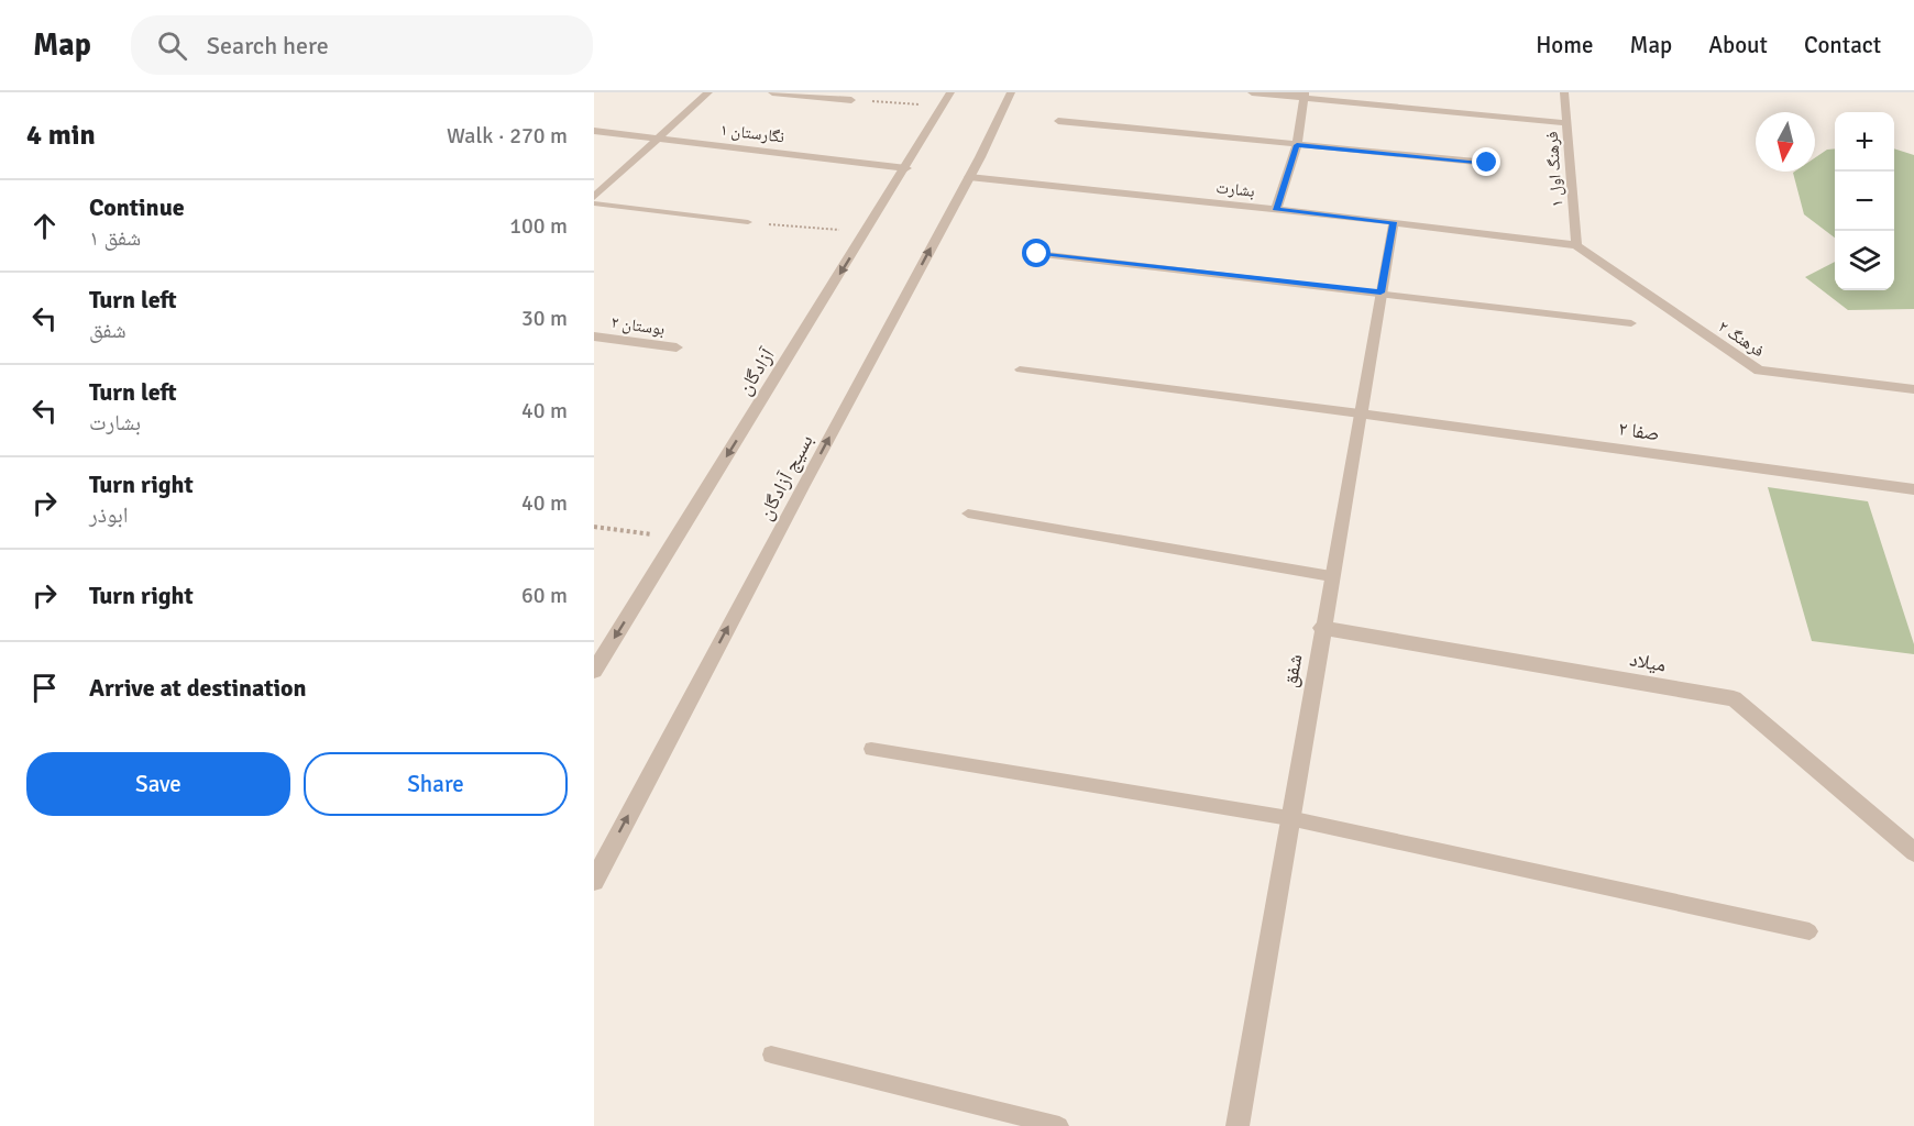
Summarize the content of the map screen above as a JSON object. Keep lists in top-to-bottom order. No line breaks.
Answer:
{"streets":{"street":["نگارستان ۱","فرهنگ اول ۱","بشارت","بوستان ۲","فرهنگ ۲","آزادگان","صفا ۲","بسیج آزادگان","میلاد","شفق"]},"crossings":[["نگارستان ۱","آزادگان"],["فرهنگ اول ۱","بشارت"],["فرهنگ اول ۱","فرهنگ ۲"],["بشارت","فرهنگ ۲"],["بشارت","بسیج آزادگان"],["بشارت","شفق"],["صفا ۲","شفق"],["میلاد","شفق"]],"one_way":["آزادگان","بسیج آزادگان"],"north":"bottom","page":{"header":"Map","search":"Search here","nav":["Home","Map","About","Contact"],"heading":["4 min","Walk · 270 m"],"map_buttons":["+","−"],"list":[["Continue","شفق ۱","100 m"],["Turn left","شفق","30 m"],["Turn left","بشارت","40 m"],["Turn right","ابوذر","40 m"],["Turn right","60 m"],"Arrive at destination"],"buttons":["Save","Share"]}}
